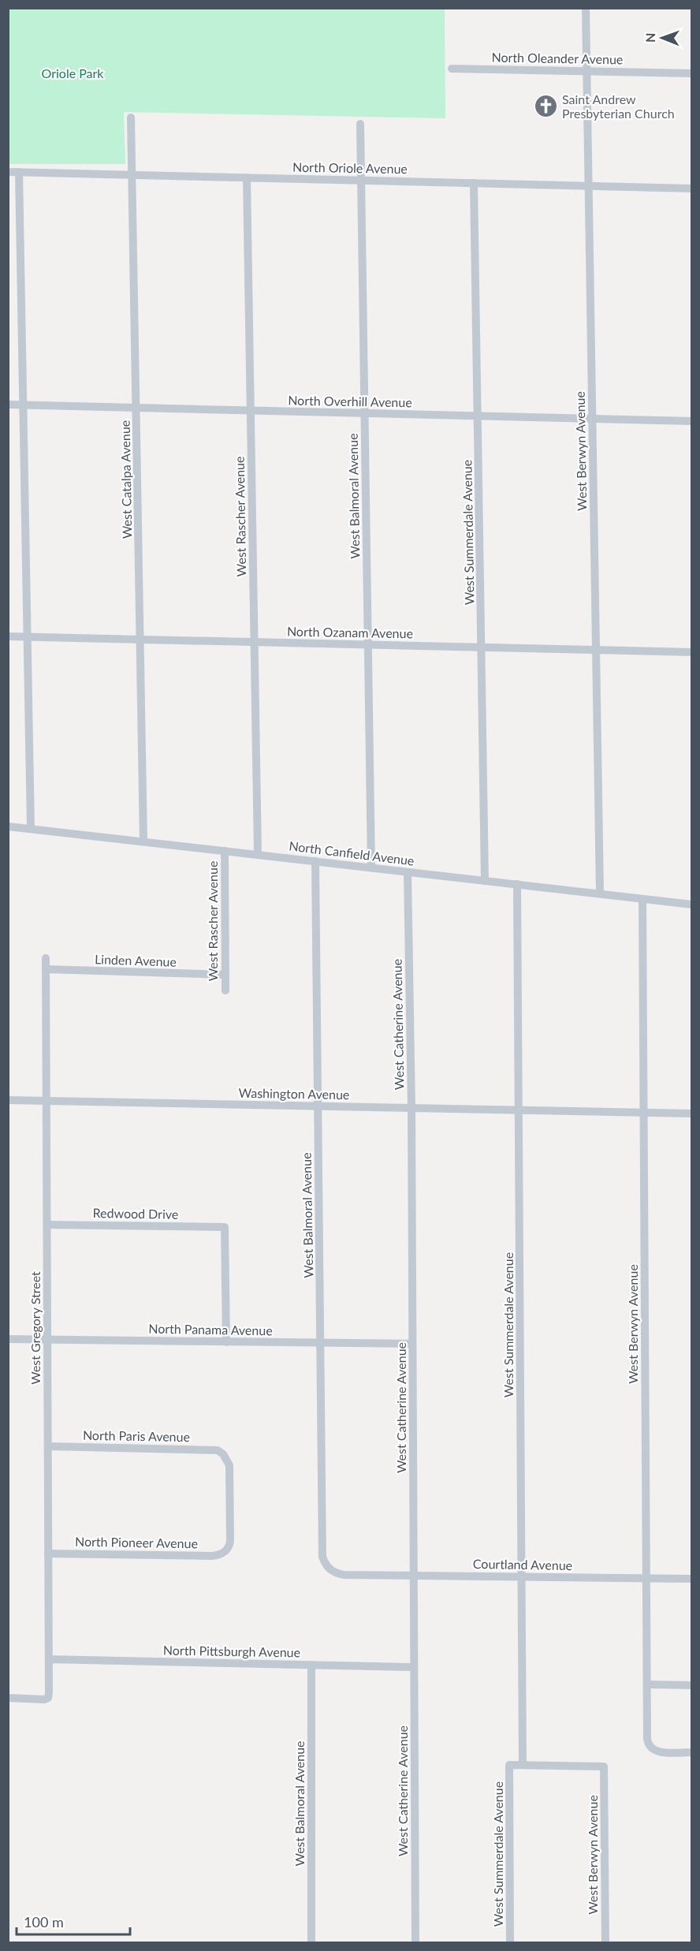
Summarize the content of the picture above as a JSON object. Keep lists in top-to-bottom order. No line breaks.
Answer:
{"streets":{"street":["North Oleander Avenue","North Oriole Avenue","North Overhill Avenue","West Berwyn Avenue","West Catalpa Avenue","West Balmoral Avenue","West Rascher Avenue","West Summerdale Avenue","North Ozanam Avenue","North Canfield Avenue","Linden Avenue","West Catherine Avenue","Washington Avenue","Redwood Drive","West Gregory Street","North Panama Avenue","North Paris Avenue","North Pioneer Avenue","Courtland Avenue","North Pittsburgh Avenue"]},"crossings":[["North Oleander Avenue","West Berwyn Avenue"],["North Oriole Avenue","West Berwyn Avenue"],["North Oriole Avenue","West Catalpa Avenue"],["North Oriole Avenue","West Balmoral Avenue"],["North Oriole Avenue","West Rascher Avenue"],["North Oriole Avenue","West Summerdale Avenue"],["North Overhill Avenue","West Berwyn Avenue"],["North Overhill Avenue","West Catalpa Avenue"],["North Overhill Avenue","West Balmoral Avenue"],["North Overhill Avenue","West Rascher Avenue"],["North Overhill Avenue","West Summerdale Avenue"],["West Berwyn Avenue","West Summerdale Avenue"],["West Berwyn Avenue","North Ozanam Avenue"],["West Berwyn Avenue","North Canfield Avenue"],["West Berwyn Avenue","Washington Avenue"],["West Berwyn Avenue","Courtland Avenue"],["West Catalpa Avenue","North Ozanam Avenue"],["West Catalpa Avenue","North Canfield Avenue"],["West Balmoral Avenue","North Ozanam Avenue"],["West Balmoral Avenue","North Canfield Avenue"],["West Balmoral Avenue","West Catherine Avenue"],["West Balmoral Avenue","Washington Avenue"],["West Balmoral Avenue","North Panama Avenue"],["West Balmoral Avenue","Courtland Avenue"],["West Balmoral Avenue","North Pittsburgh Avenue"],["West Rascher Avenue","North Ozanam Avenue"],["West Rascher Avenue","North Canfield Avenue"],["West Rascher Avenue","Linden Avenue"],["West Summerdale Avenue","North Ozanam Avenue"],["West Summerdale Avenue","North Canfield Avenue"],["West Summerdale Avenue","Washington Avenue"],["West Summerdale Avenue","Courtland Avenue"],["North Canfield Avenue","West Catherine Avenue"],["Linden Avenue","West Gregory Street"],["West Catherine Avenue","Washington Avenue"],["West Catherine Avenue","North Panama Avenue"],["West Catherine Avenue","Courtland Avenue"],["West Catherine Avenue","North Pittsburgh Avenue"],["Washington Avenue","West Gregory Street"],["Redwood Drive","West Gregory Street"],["Redwood Drive","North Panama Avenue"],["West Gregory Street","North Panama Avenue"],["West Gregory Street","North Paris Avenue"],["West Gregory Street","North Pioneer Avenue"],["West Gregory Street","North Pittsburgh Avenue"],["North Paris Avenue","North Pioneer Avenue"]],"parks":["Oriole Park"],"places":{"church":["Saint Andrew Presbyterian Church"]},"scale_bar":"100 m","north":"left"}
